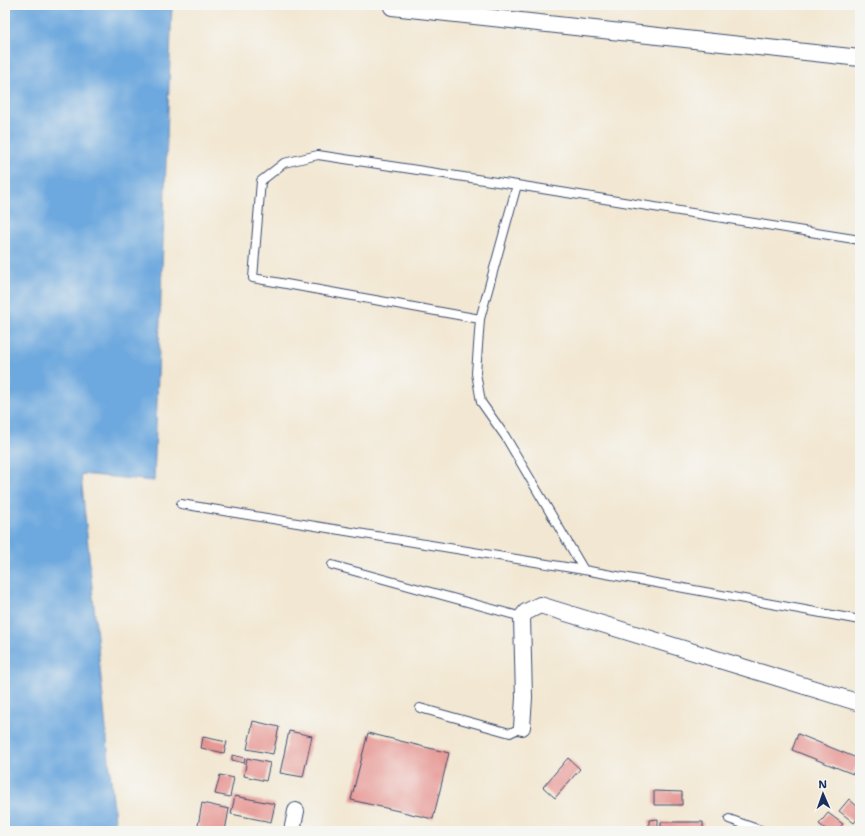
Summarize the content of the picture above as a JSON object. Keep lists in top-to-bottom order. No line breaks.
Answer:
{"north":"top"}
